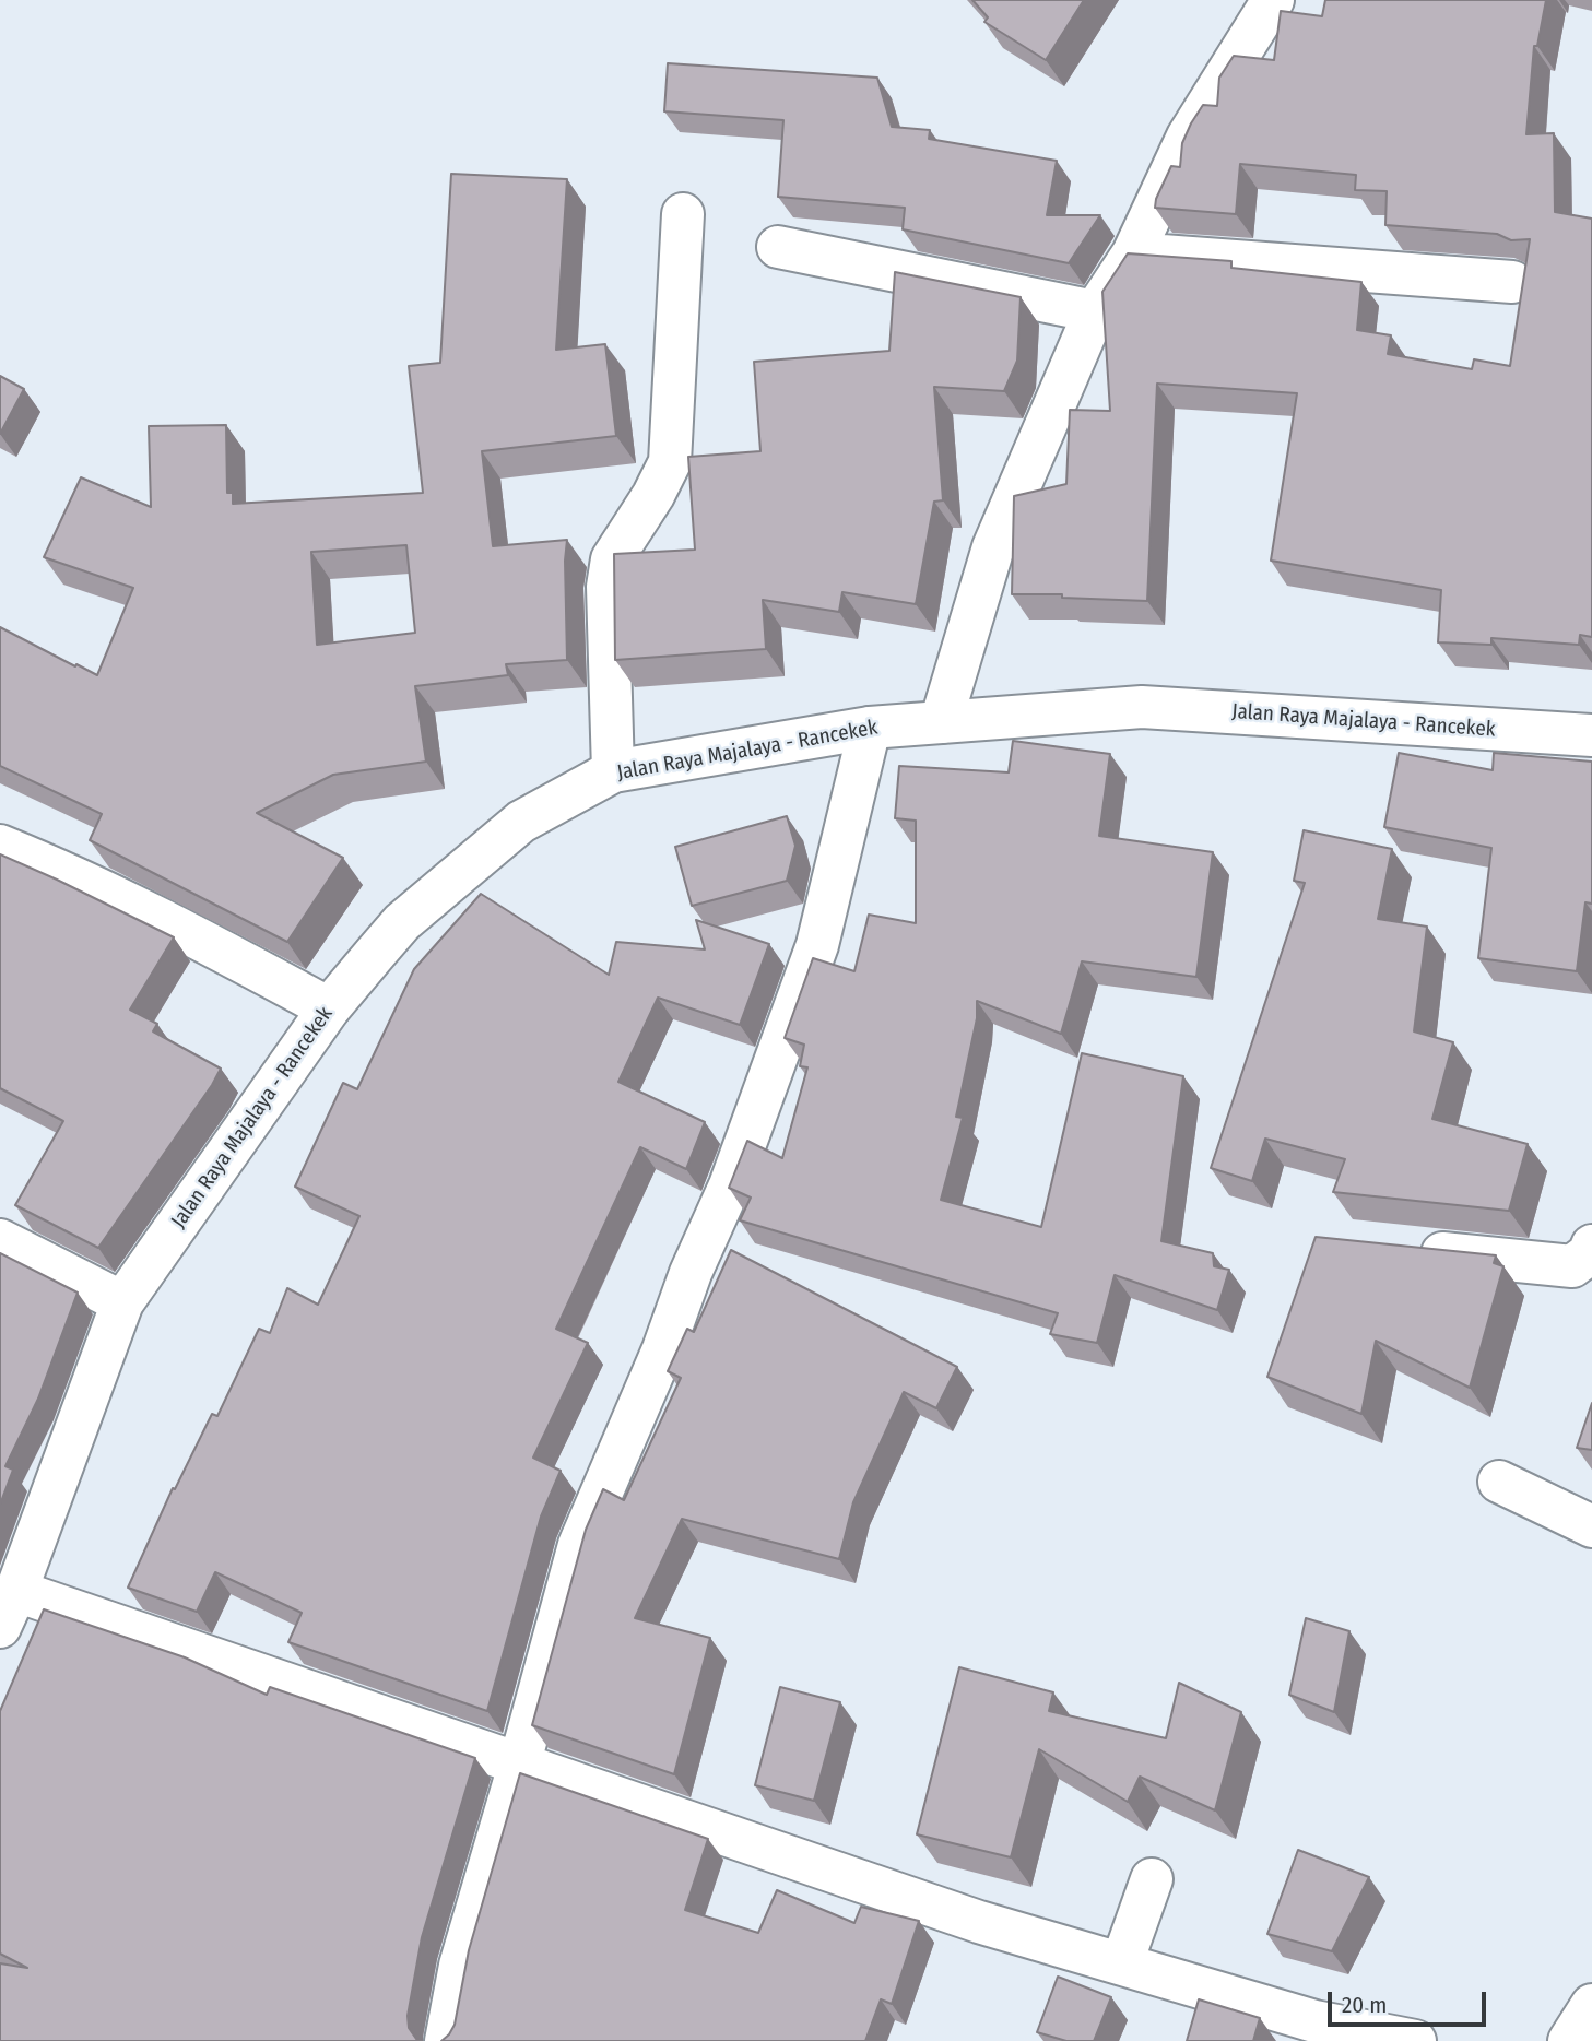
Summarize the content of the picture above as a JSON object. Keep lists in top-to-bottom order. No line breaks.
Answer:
{"streets":{"street":["Jalan Raya Majalaya - Rancekek"]},"scale_bar":"20 m"}
